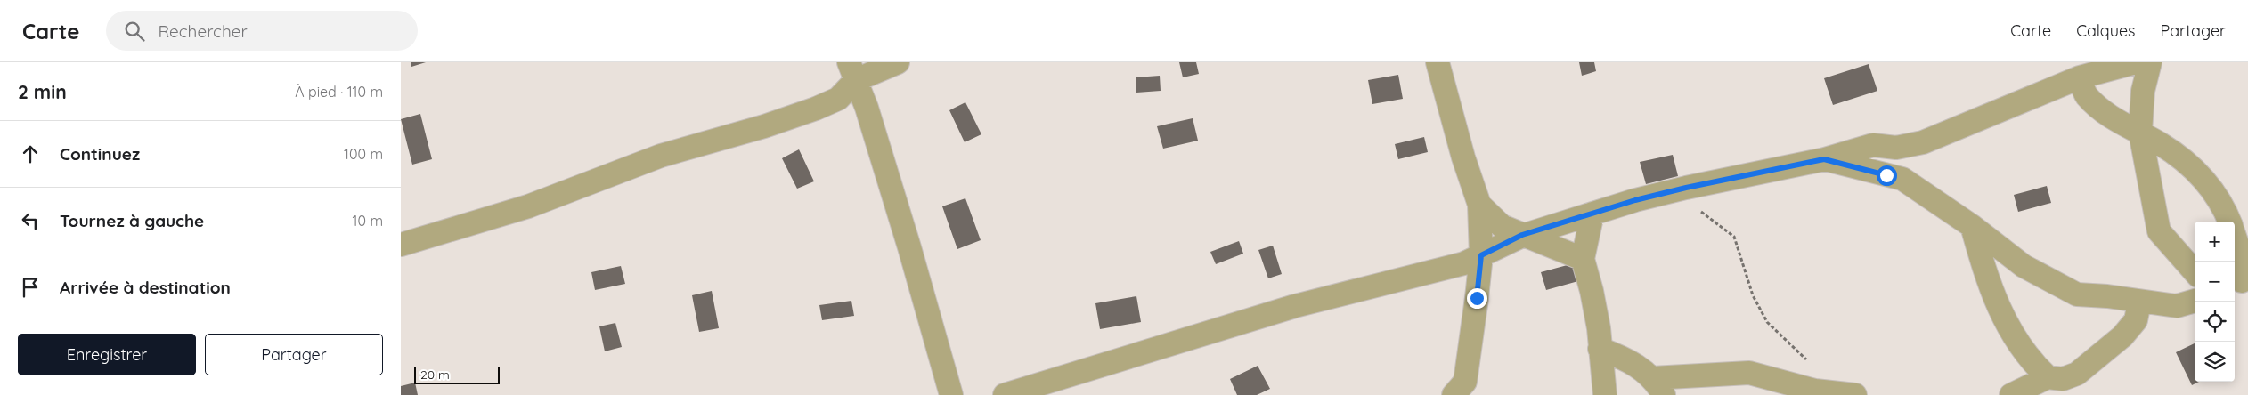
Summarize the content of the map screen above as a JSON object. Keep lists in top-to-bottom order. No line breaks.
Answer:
{"scale_bar":"20 m","page":{"header":"Carte","search":"Rechercher","nav":["Carte","Calques","Partager"],"heading":["2 min","À pied · 110 m"],"list":[["Continuez","100 m"],["Tournez à gauche","10 m"],"Arrivée à destination"],"map_buttons":["+","−"],"buttons":["Enregistrer","Partager"],"scale":"20 m"}}
